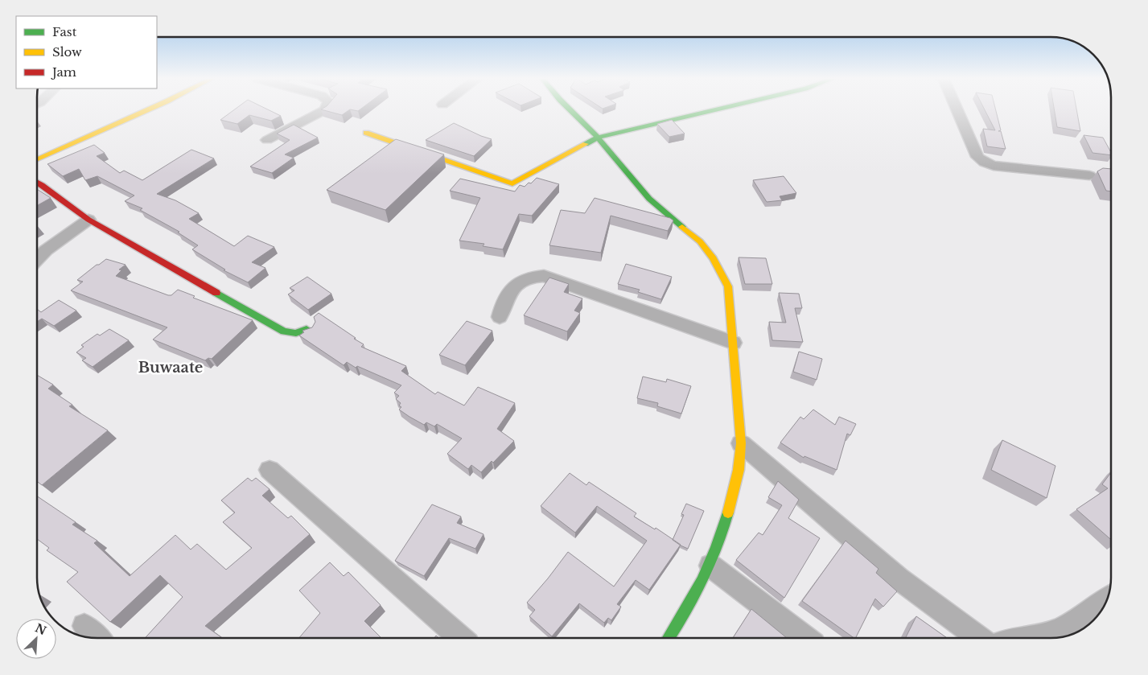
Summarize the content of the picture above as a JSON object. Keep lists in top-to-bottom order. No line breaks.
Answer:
{"districts":["Buwaate"],"legend":["Fast","Slow","Jam"],"north":"top right"}
